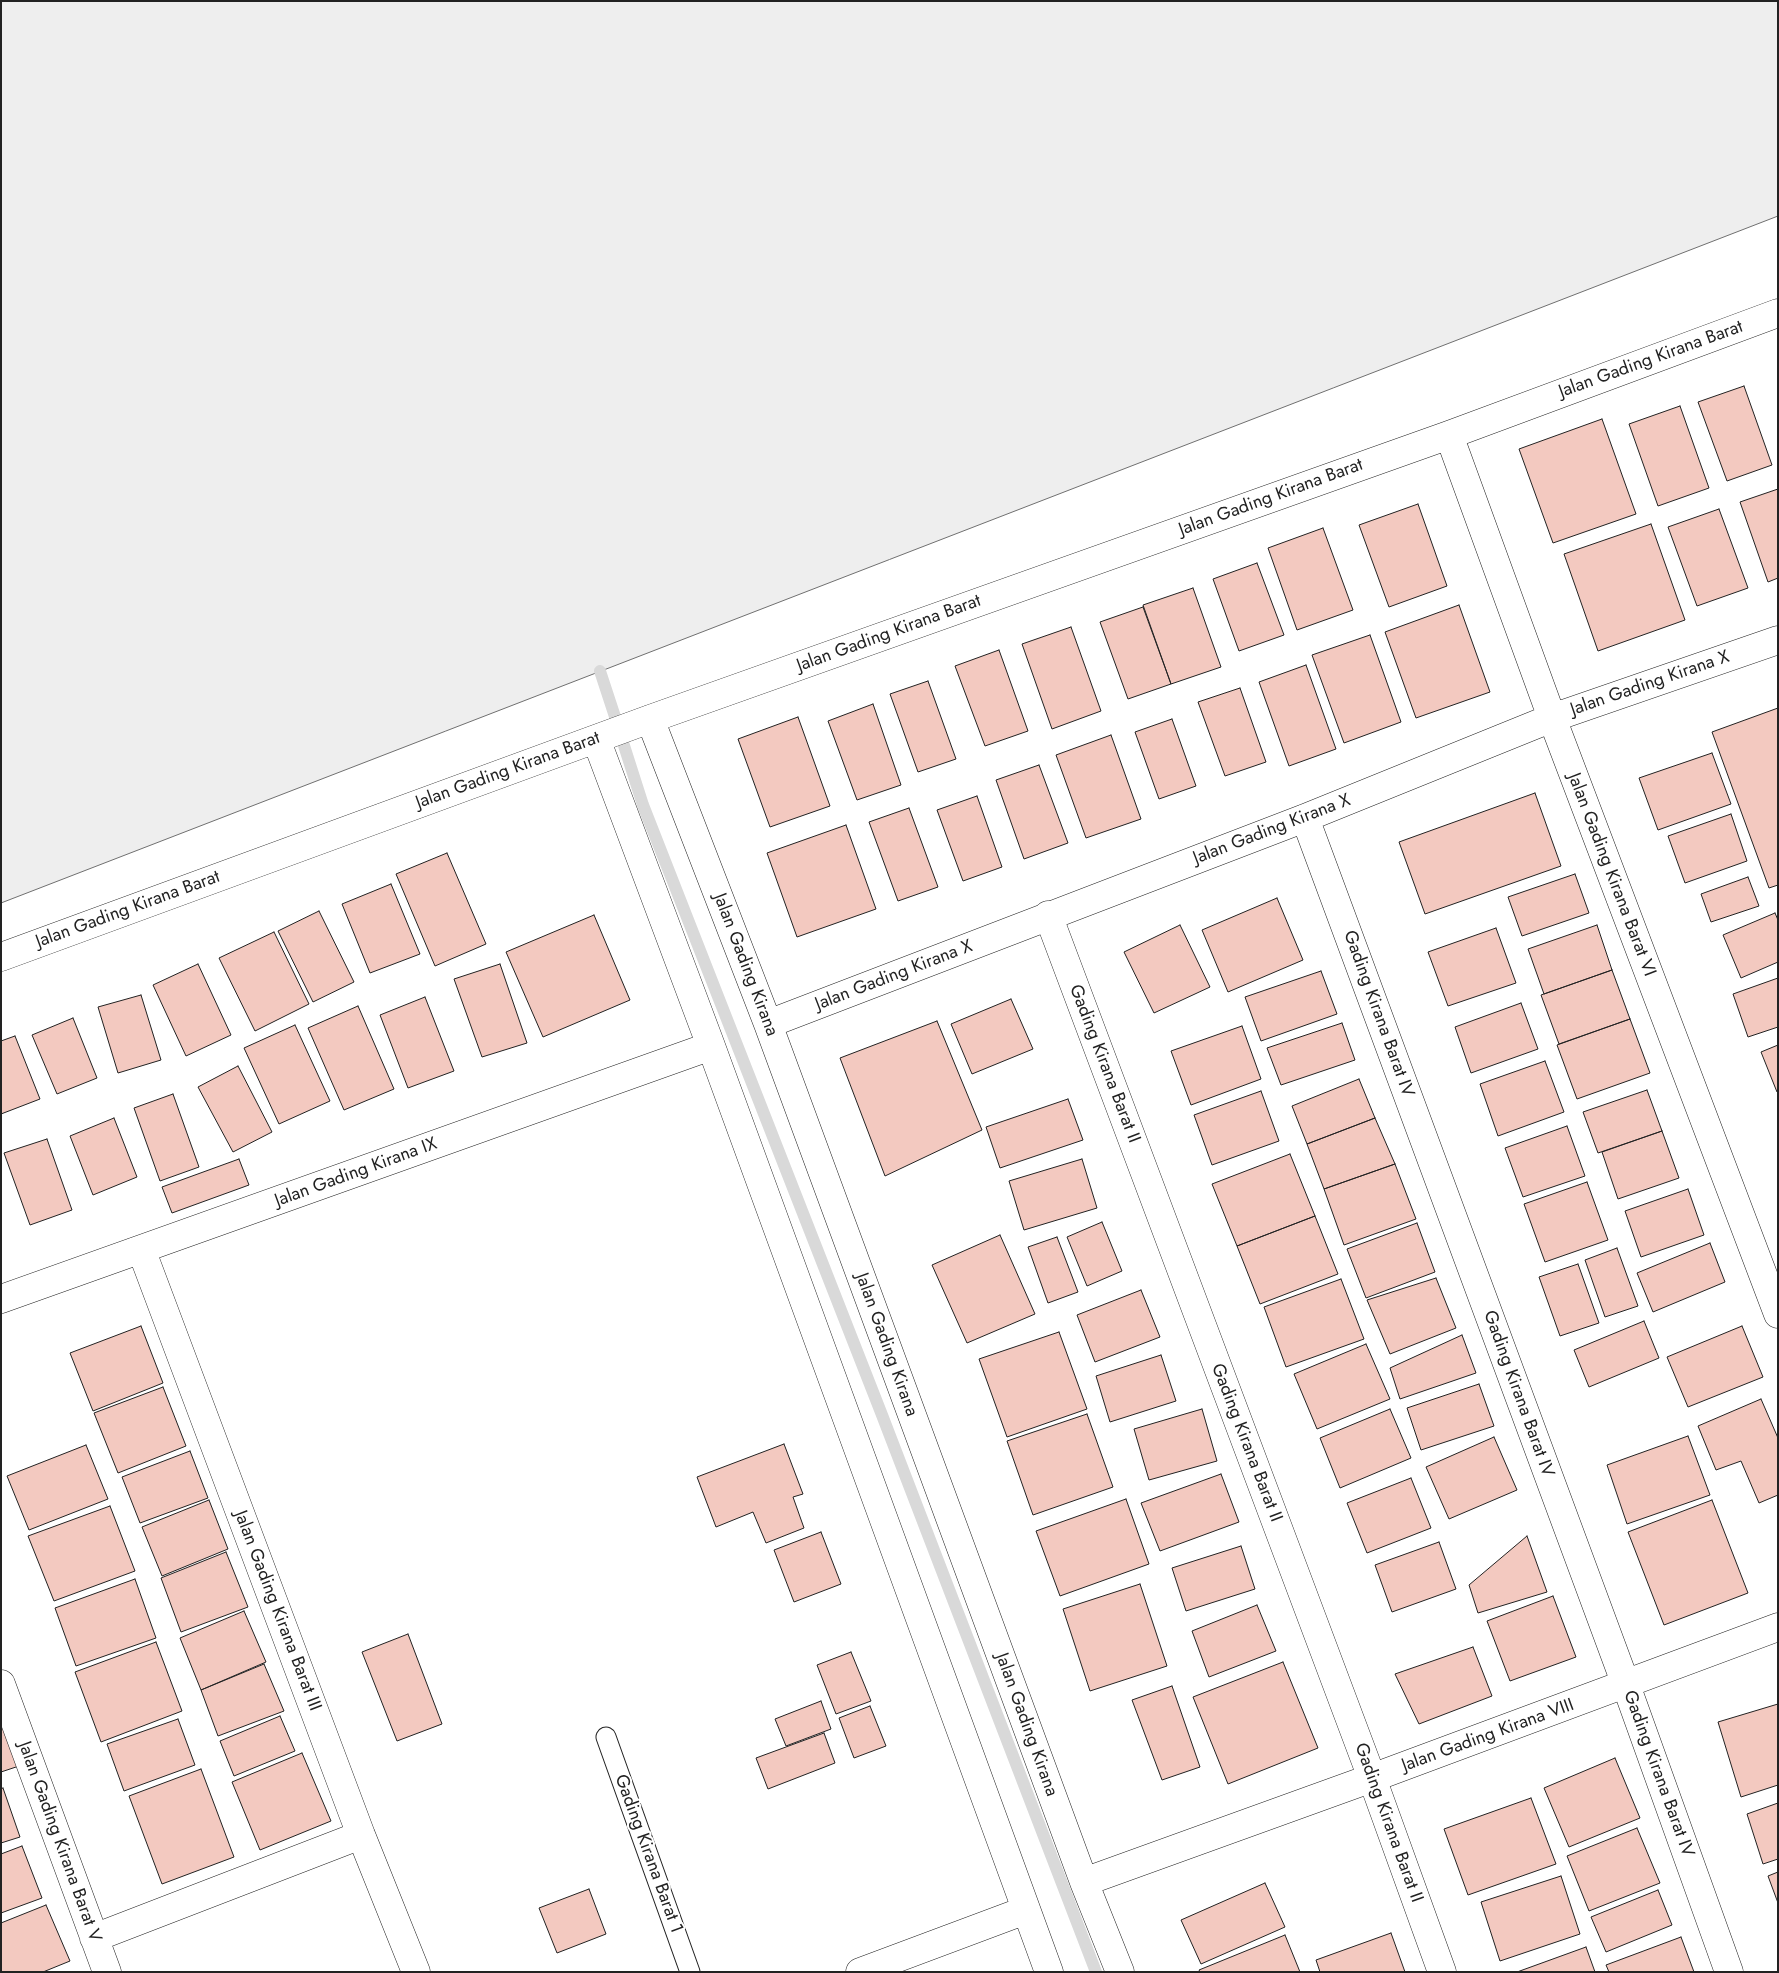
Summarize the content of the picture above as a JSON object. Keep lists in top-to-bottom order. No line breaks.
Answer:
{"streets":{"street":["Jalan Gading Kirana Barat","Jalan Gading Kirana X","Jalan Gading Kirana Barat VI","Jalan Gading Kirana","Gading Kirana Barat IV","Gading Kirana Barat II","Jalan Gading Kirana IX","Jalan Gading Kirana Barat III","Jalan Gading Kirana VIII","Jalan Gading Kirana Barat V"],"lane":["Gading Kirana Barat 1"]},"crossings":[["Jalan Gading Kirana Barat","Jalan Gading Kirana Barat VI"],["Jalan Gading Kirana Barat","Jalan Gading Kirana"],["Jalan Gading Kirana X","Jalan Gading Kirana Barat VI"],["Jalan Gading Kirana X","Jalan Gading Kirana"],["Jalan Gading Kirana X","Gading Kirana Barat IV"],["Jalan Gading Kirana X","Gading Kirana Barat II"],["Jalan Gading Kirana","Jalan Gading Kirana VIII"],["Gading Kirana Barat IV","Jalan Gading Kirana VIII"],["Gading Kirana Barat II","Jalan Gading Kirana VIII"],["Jalan Gading Kirana IX","Jalan Gading Kirana Barat III"]]}
